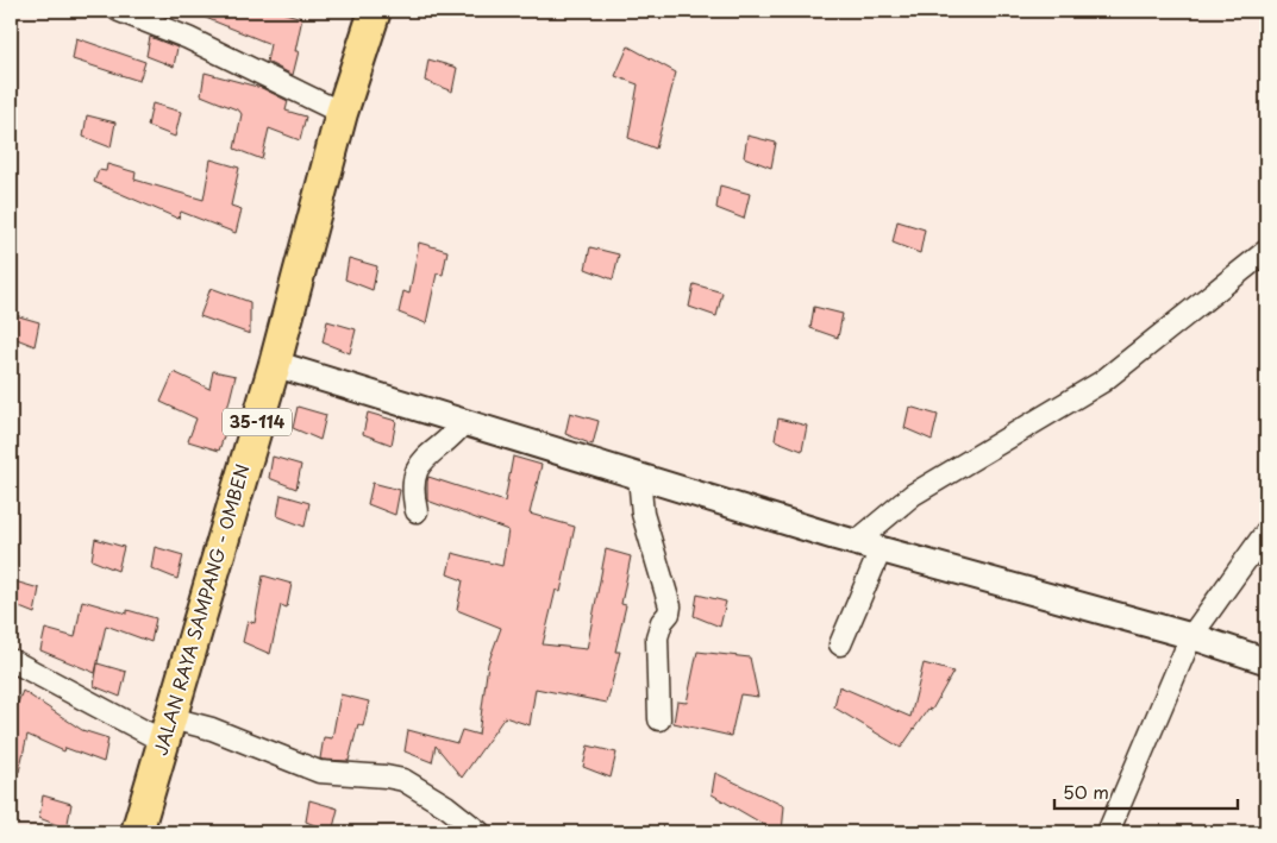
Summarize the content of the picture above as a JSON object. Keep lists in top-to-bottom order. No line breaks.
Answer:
{"streets":{"main road":["35-114","JALAN RAYA SAMPANG - OMBEN"]},"scale_bar":"50 m"}
